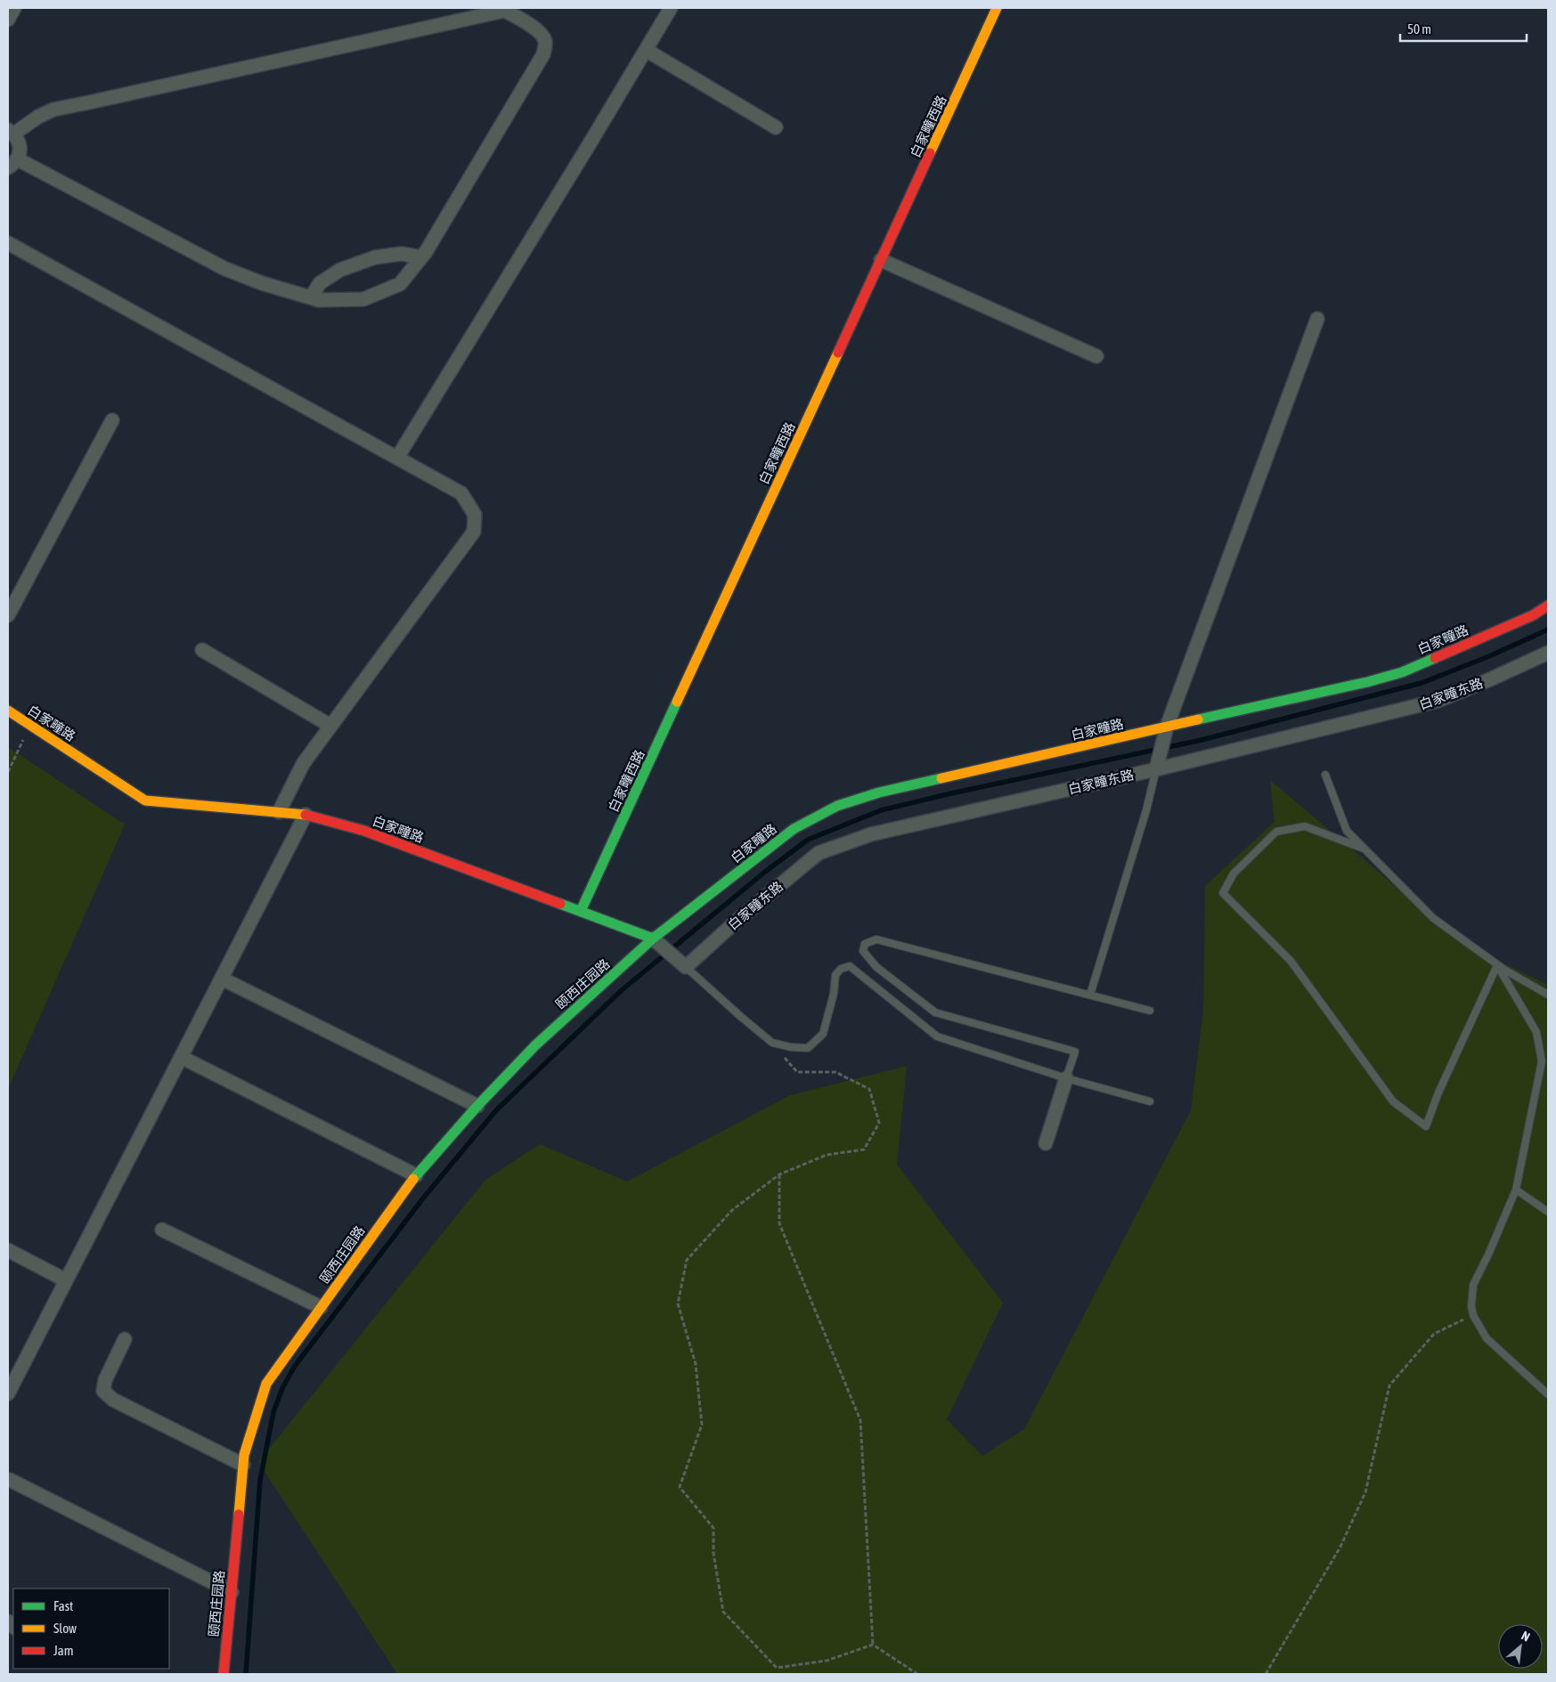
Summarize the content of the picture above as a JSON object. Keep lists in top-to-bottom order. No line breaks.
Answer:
{"streets":{"street":["白家疃西路","白家疃路","白家疃东路","颐西庄园路"]},"crossings":[["白家疃西路","白家疃路"],["白家疃路","颐西庄园路"]],"legend":["Fast","Slow","Jam"],"scale_bar":"50 m","north":"top right"}
